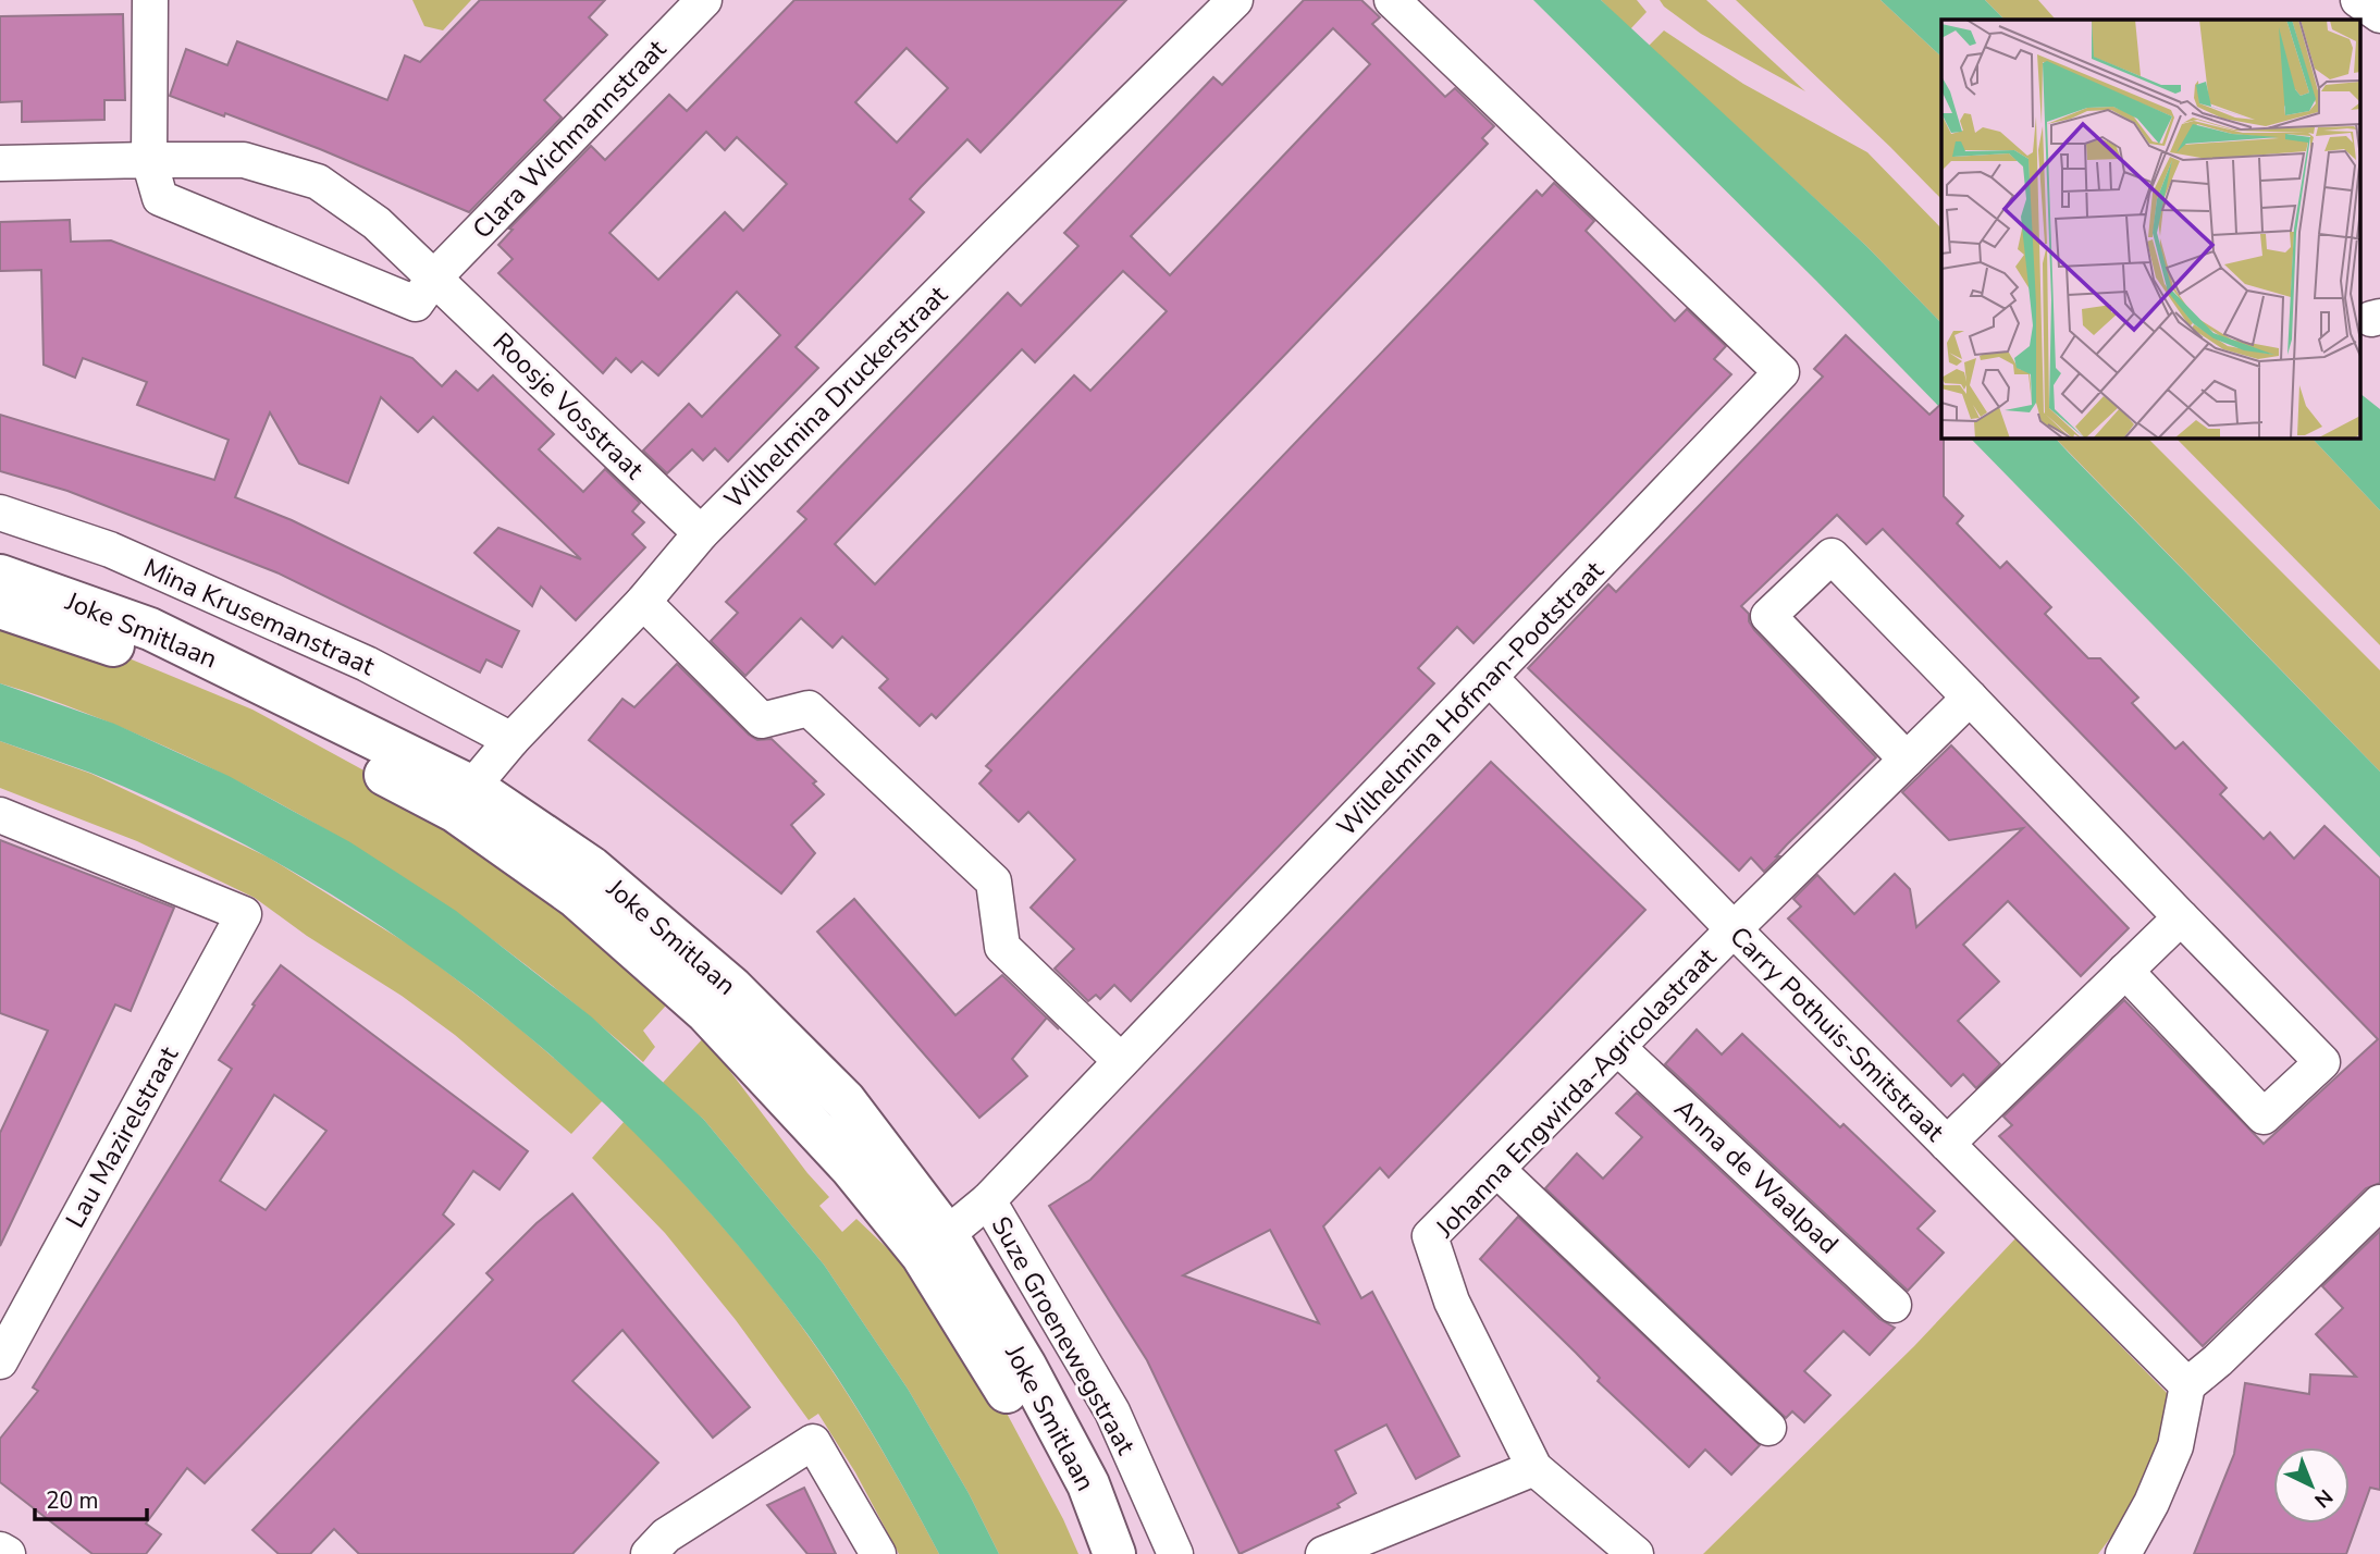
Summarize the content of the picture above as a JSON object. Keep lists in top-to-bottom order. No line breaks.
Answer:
{"streets":{"street":["Clara Wichmannstraat","Wilhelmina Druckerstraat","Roosje Vosstraat","Mina Krusemanstraat","Joke Smitlaan","Wilhelmina Hofman-Pootstraat","Carry Pothuis-Smitstraat","Johanna Engwirda-Agricolastraat","Lau Mazirelstraat","Anna de Waalpad","Suze Groenewegstraat"]},"crossings":[["Clara Wichmannstraat","Roosje Vosstraat"],["Wilhelmina Druckerstraat","Roosje Vosstraat"],["Wilhelmina Druckerstraat","Mina Krusemanstraat"],["Wilhelmina Druckerstraat","Joke Smitlaan"],["Joke Smitlaan","Wilhelmina Hofman-Pootstraat"],["Wilhelmina Hofman-Pootstraat","Carry Pothuis-Smitstraat"],["Wilhelmina Hofman-Pootstraat","Suze Groenewegstraat"],["Carry Pothuis-Smitstraat","Johanna Engwirda-Agricolastraat"],["Johanna Engwirda-Agricolastraat","Anna de Waalpad"]],"scale_bar":"20 m","north":"bottom right"}
